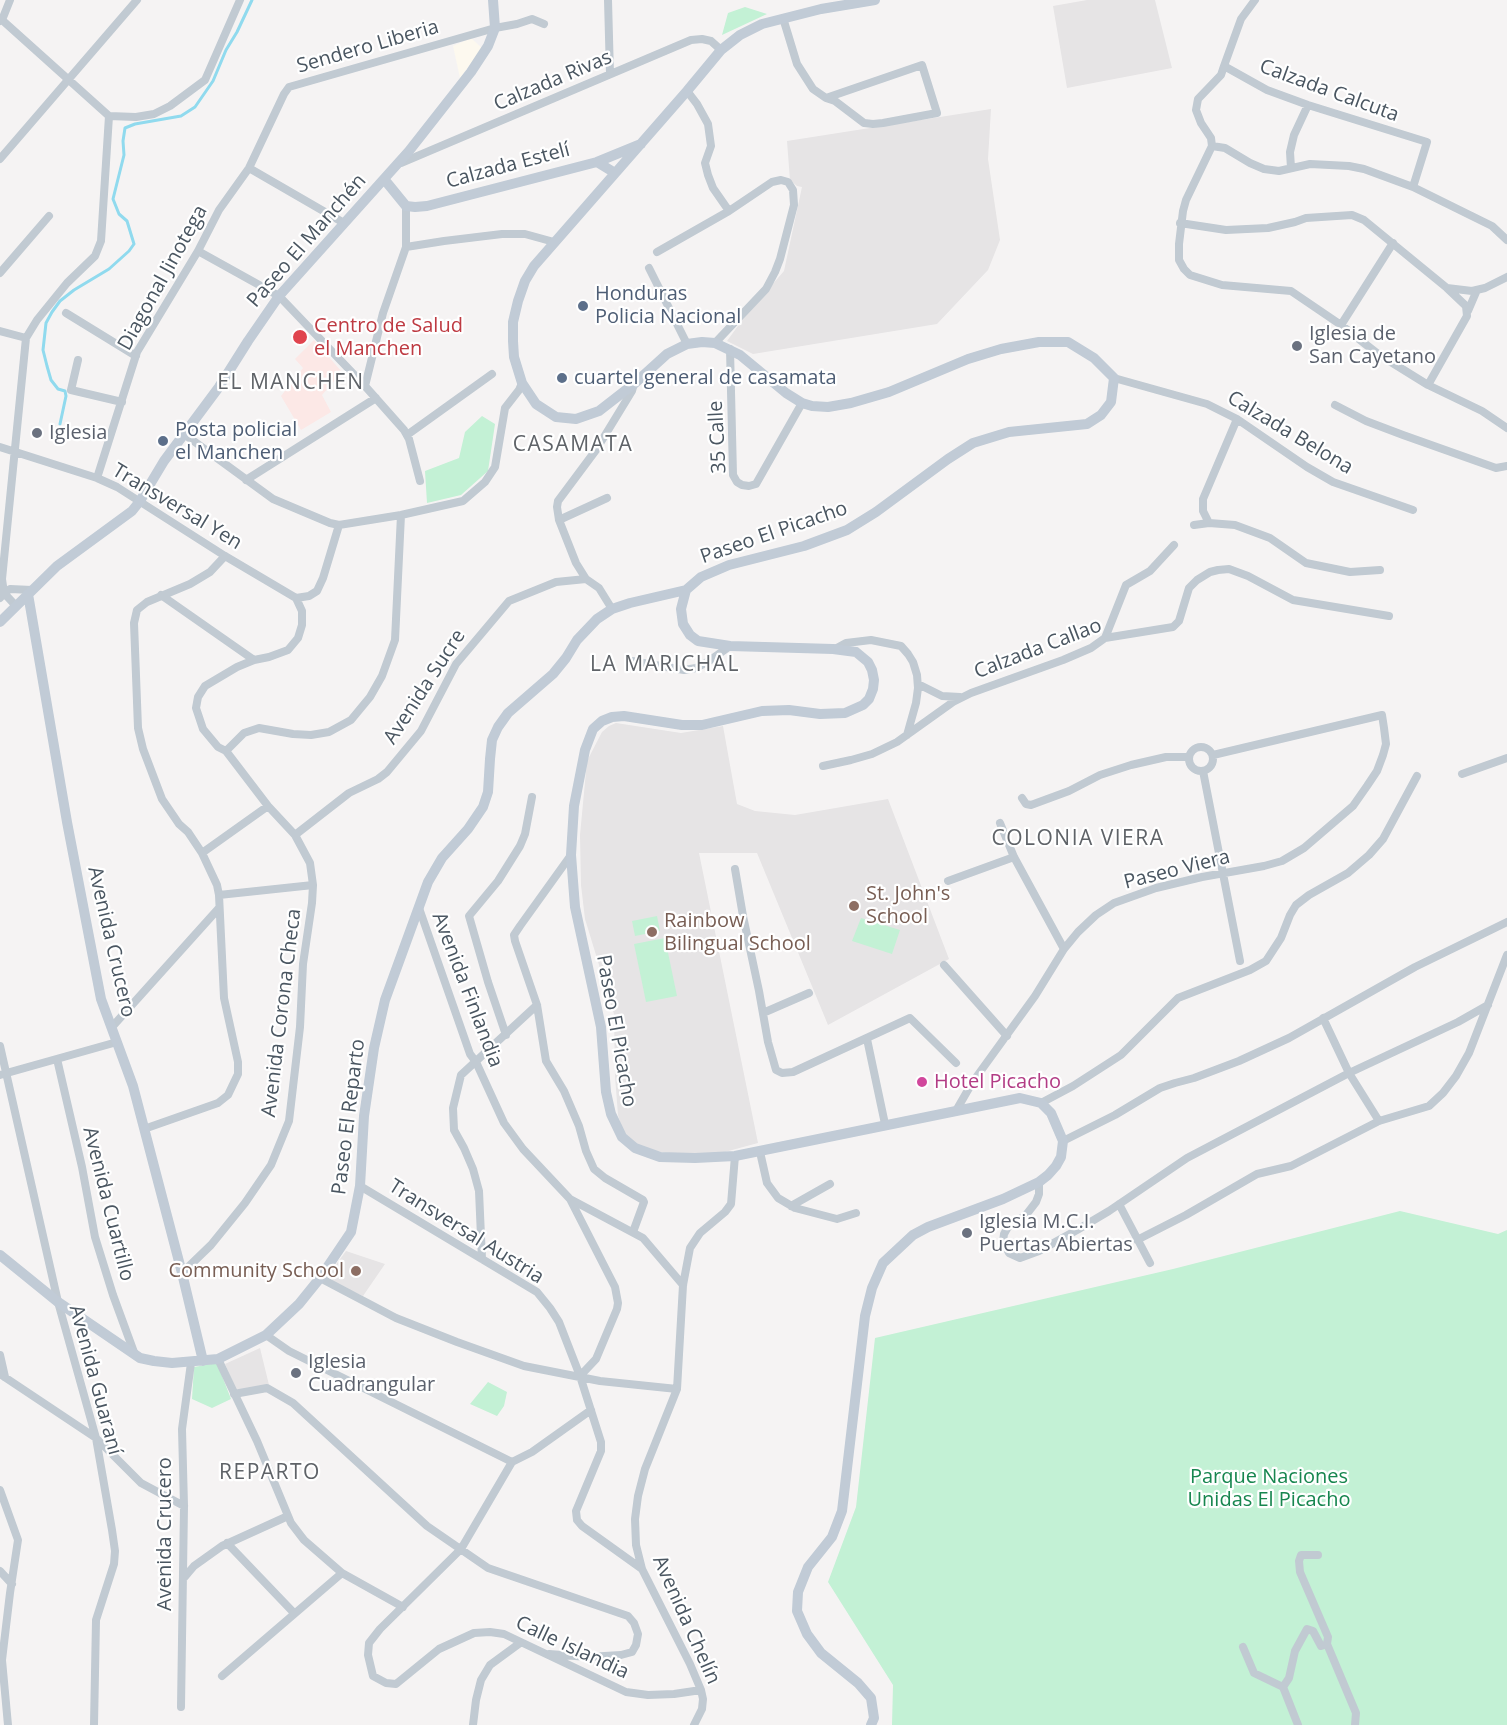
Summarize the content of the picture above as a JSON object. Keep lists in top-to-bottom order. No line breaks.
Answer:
{"streets":{"street":["Sendero Liberia","Calzada Rivas","Calzada Calcuta","Calzada Estelí","Paseo El Manchén","Diagonal Jinotega","Calzada Belona","35 Calle","Transversal Yen","Paseo El Picacho","Calzada Callao","Avenida Sucre","Paseo Viera","Avenida Crucero","Avenida Finlandia","Avenida Corona Checa","Paseo El Reparto","Avenida Cuartillo","Transversal Austria","Avenida Guaraní","Avenida Chelín","Calle Islandia"]},"crossings":[["Sendero Liberia","Paseo El Manchén"],["Sendero Liberia","Diagonal Jinotega"],["Calzada Rivas","Paseo El Manchén"],["Paseo El Manchén","Transversal Yen"],["Paseo El Manchén","Avenida Crucero"],["Diagonal Jinotega","Transversal Yen"],["Calzada Belona","Paseo El Picacho"],["Transversal Yen","Avenida Corona Checa"],["Paseo El Picacho","Paseo Viera"],["Paseo El Picacho","Paseo El Reparto"],["Paseo El Picacho","Avenida Chelín"],["Avenida Sucre","Avenida Corona Checa"],["Avenida Crucero","Avenida Corona Checa"],["Avenida Crucero","Paseo El Reparto"],["Avenida Finlandia","Paseo El Reparto"],["Avenida Finlandia","Transversal Austria"],["Paseo El Reparto","Avenida Cuartillo"],["Paseo El Reparto","Transversal Austria"],["Paseo El Reparto","Avenida Guaraní"],["Avenida Chelín","Calle Islandia"]],"districts":["EL MANCHEN","CASAMATA","LA MARICHAL","COLONIA VIERA","REPARTO"],"parks":["Parque Naciones Unidas El Picacho"],"places":["Honduras Policia Nacional","Centro de Salud el Manchen","Iglesia de San Cayetano","cuartel general de casamata","Iglesia","Posta policial el Manchen","St. John's School","Rainbow Bilingual School","Hotel Picacho","Iglesia M.C.I. Puertas Abiertas","Community School","Iglesia Cuadrangular"]}
